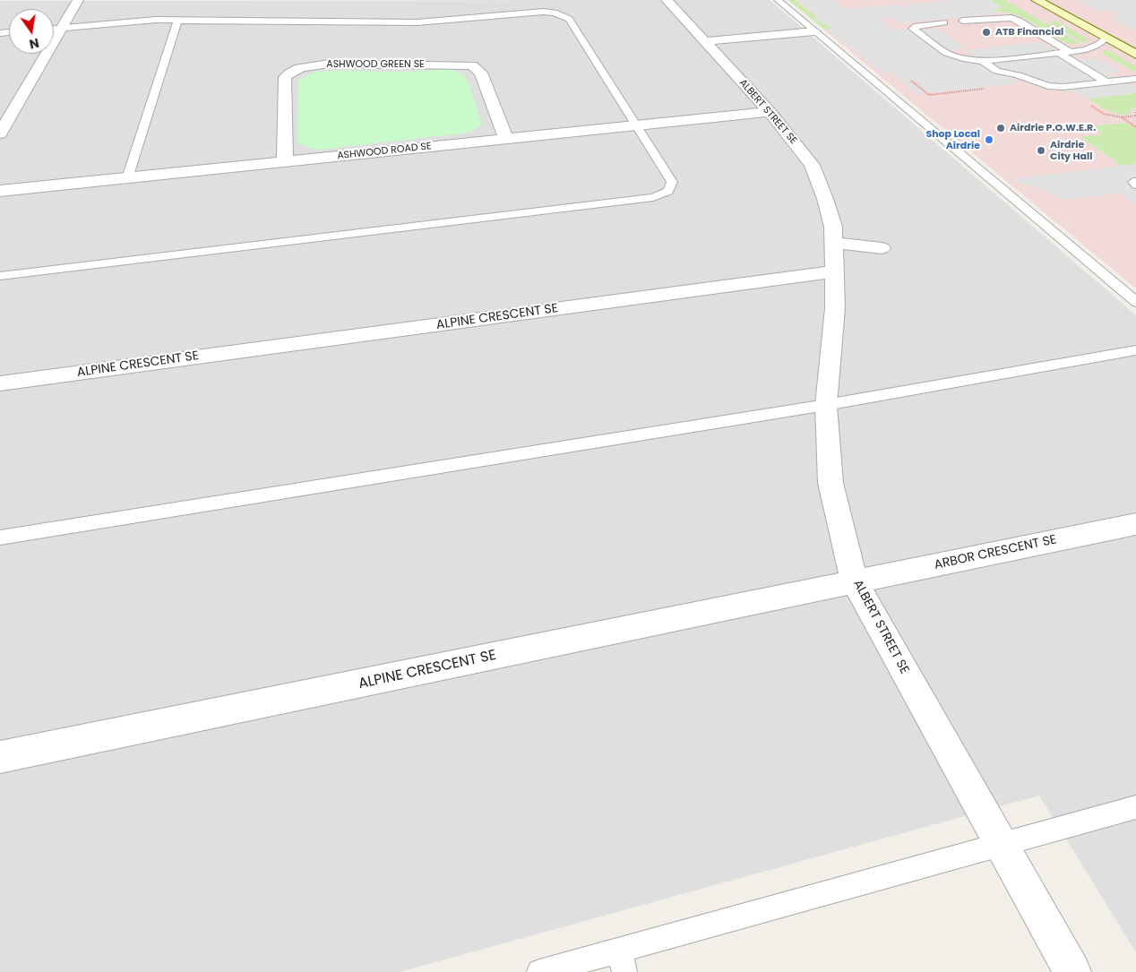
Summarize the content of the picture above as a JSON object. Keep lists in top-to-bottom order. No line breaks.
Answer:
{"streets":{"street":["ASHWOOD GREEN SE","ALBERT STREET SE","ASHWOOD ROAD SE","ALPINE CRESCENT SE","ARBOR CRESCENT SE"]},"crossings":[["ASHWOOD GREEN SE","ASHWOOD ROAD SE"],["ALBERT STREET SE","ASHWOOD ROAD SE"],["ALBERT STREET SE","ALPINE CRESCENT SE"],["ALBERT STREET SE","ARBOR CRESCENT SE"],["ALPINE CRESCENT SE","ARBOR CRESCENT SE"]],"places":["ATB Financial","Airdrie P.O.W.E.R.","Shop Local Airdrie","Airdrie City Hall"],"north":"bottom"}
